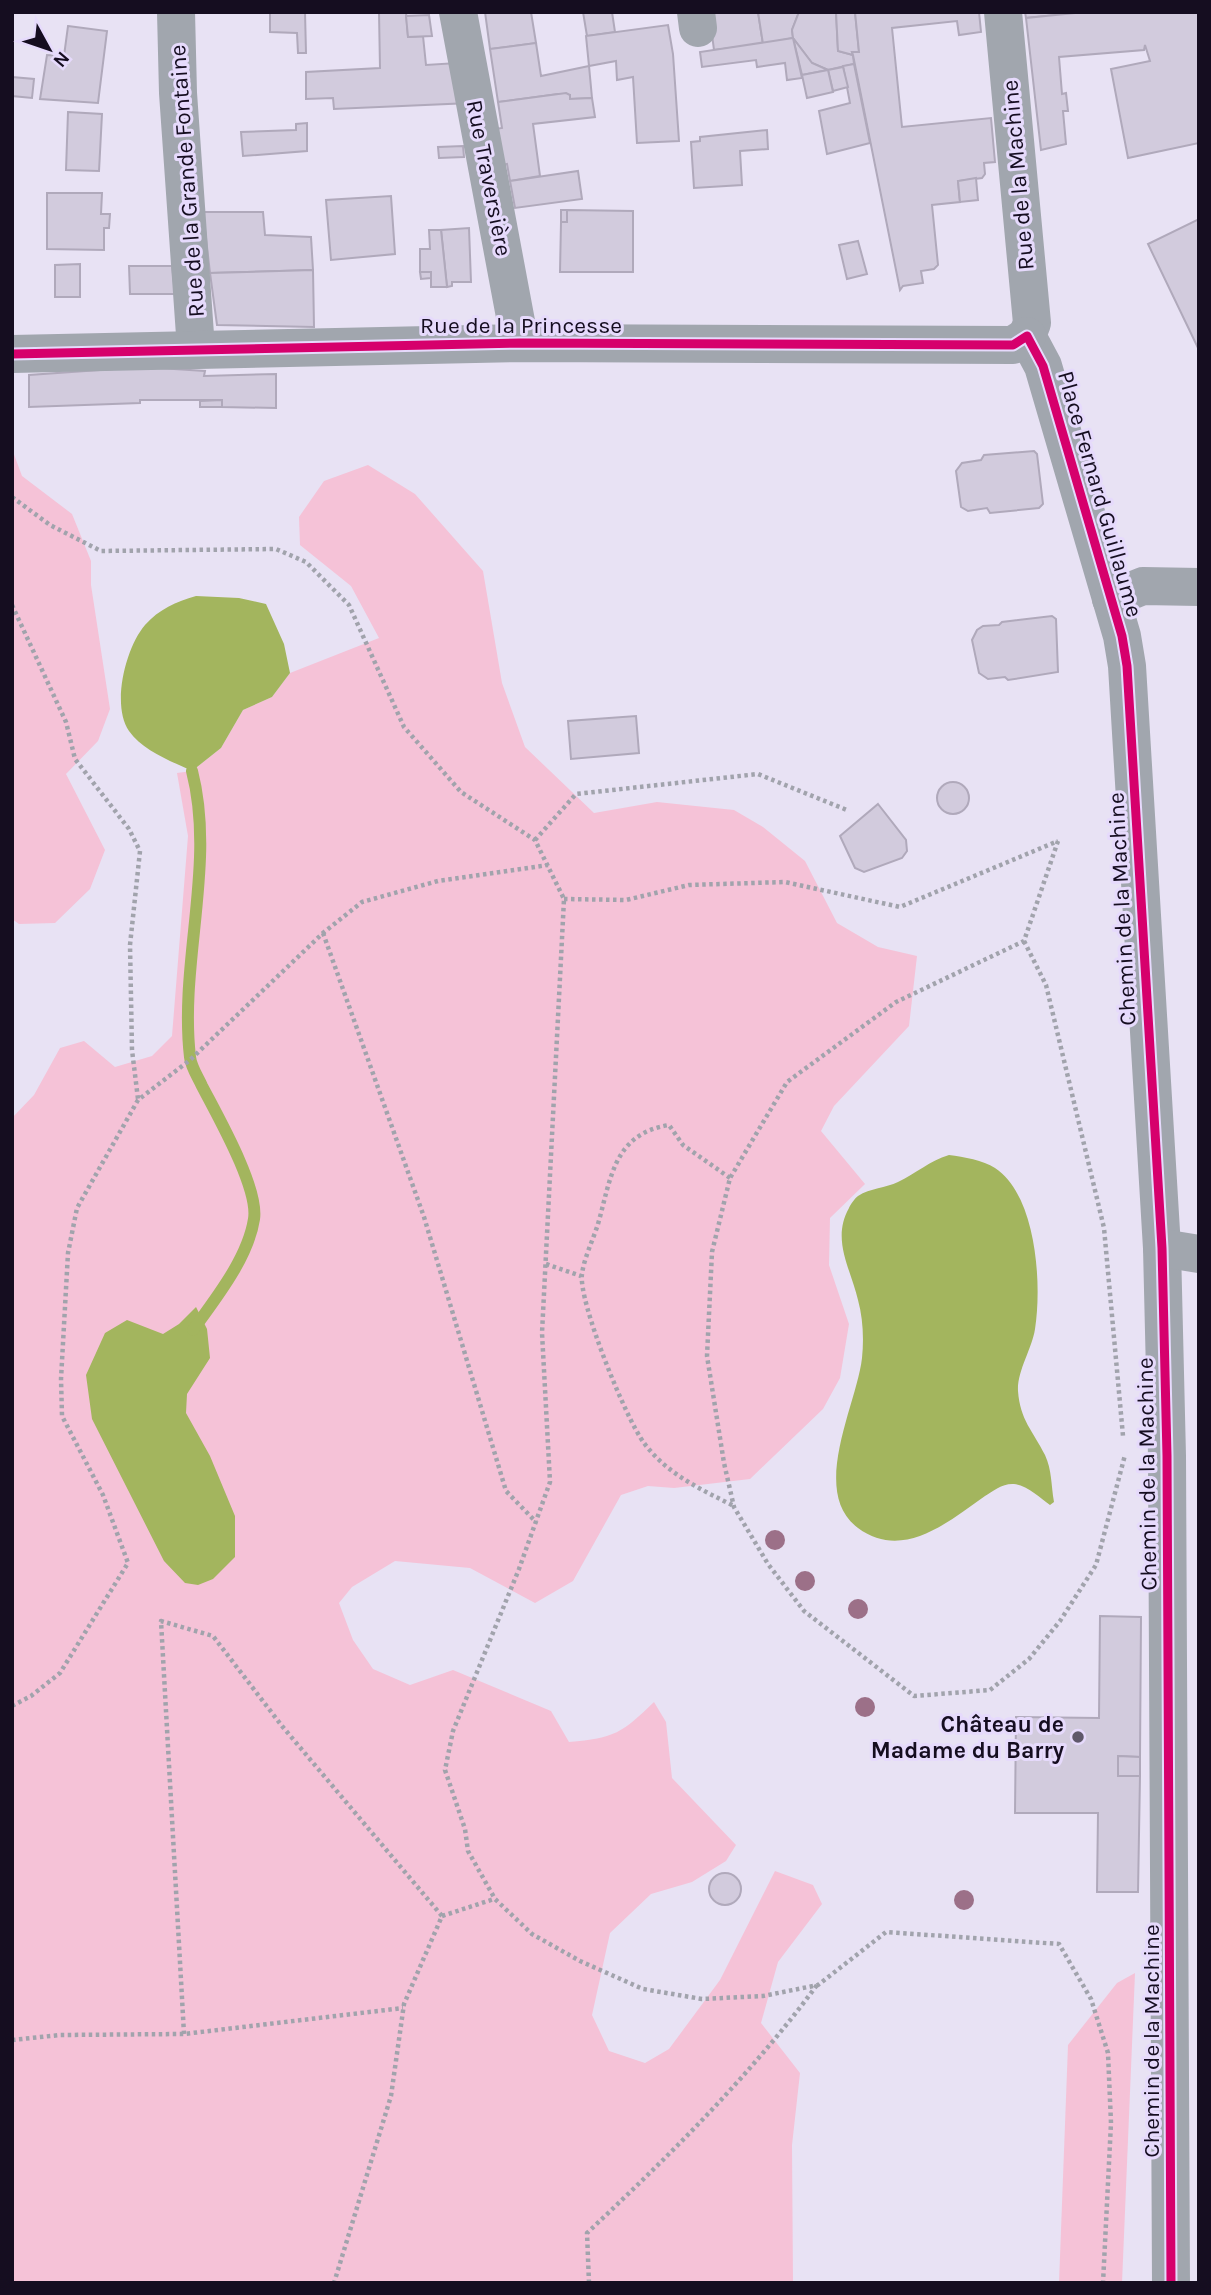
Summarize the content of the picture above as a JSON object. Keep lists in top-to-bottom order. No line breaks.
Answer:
{"streets":{"street":["Rue de la Machine","Rue Traversière","Rue de la Grande Fontaine","Rue de la Princesse","Place Fernard Guillaume","Chemin de la Machine"]},"crossings":[["Rue de la Machine","Rue de la Princesse"],["Rue de la Machine","Place Fernard Guillaume"],["Rue Traversière","Rue de la Princesse"],["Rue de la Grande Fontaine","Rue de la Princesse"],["Rue de la Princesse","Place Fernard Guillaume"],["Place Fernard Guillaume","Chemin de la Machine"]],"places":["Château de Madame du Barry"],"north":"bottom right"}
